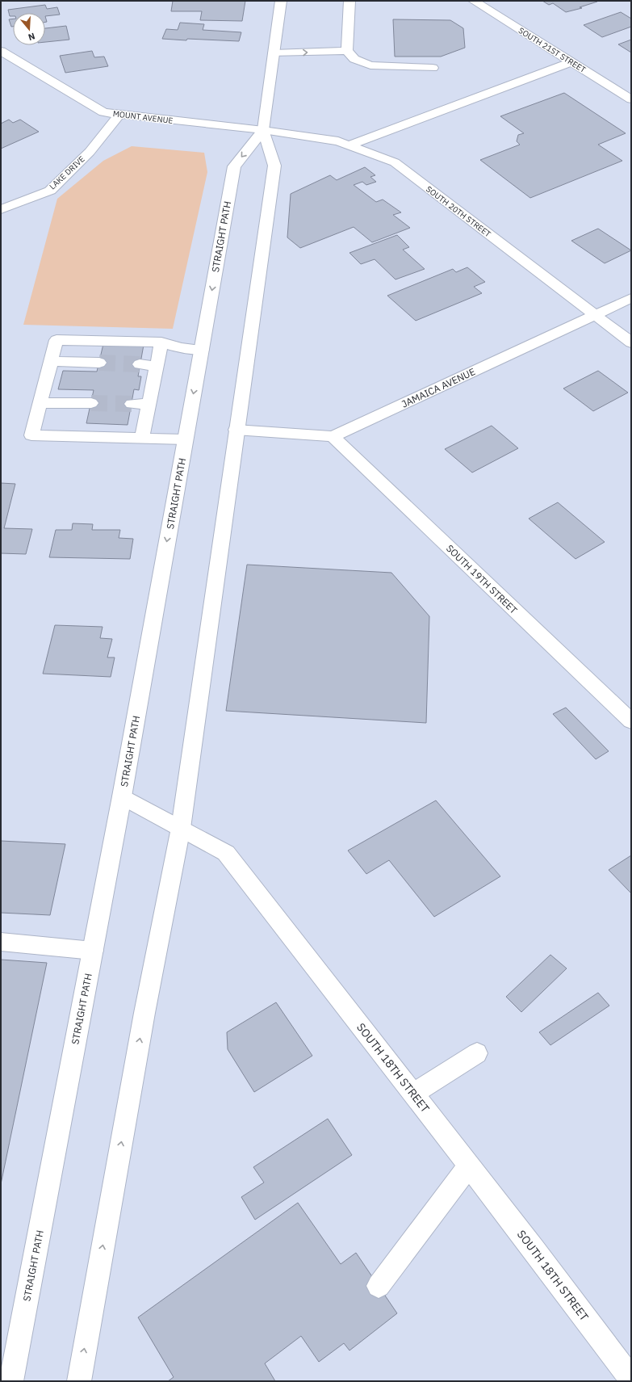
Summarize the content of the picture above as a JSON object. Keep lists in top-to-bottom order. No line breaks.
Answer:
{"streets":{"main road":["SOUTH 21ST STREET","MOUNT AVENUE","LAKE DRIVE","SOUTH 20TH STREET","STRAIGHT PATH","JAMAICA AVENUE","SOUTH 19TH STREET","SOUTH 18TH STREET"]},"crossings":[["MOUNT AVENUE","LAKE DRIVE"],["MOUNT AVENUE","SOUTH 20TH STREET"],["MOUNT AVENUE","STRAIGHT PATH"],["SOUTH 20TH STREET","STRAIGHT PATH"],["SOUTH 20TH STREET","JAMAICA AVENUE"],["STRAIGHT PATH","SOUTH 18TH STREET"],["JAMAICA AVENUE","SOUTH 19TH STREET"]],"north":"bottom"}
